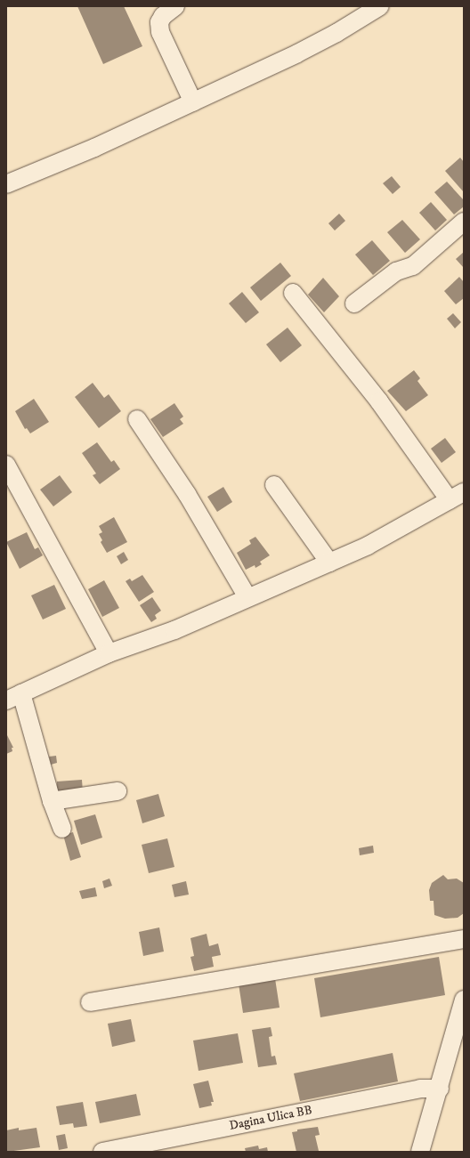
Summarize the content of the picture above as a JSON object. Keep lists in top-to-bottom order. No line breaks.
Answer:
{"streets":{"street":["Dagina Ulica BB"]}}
